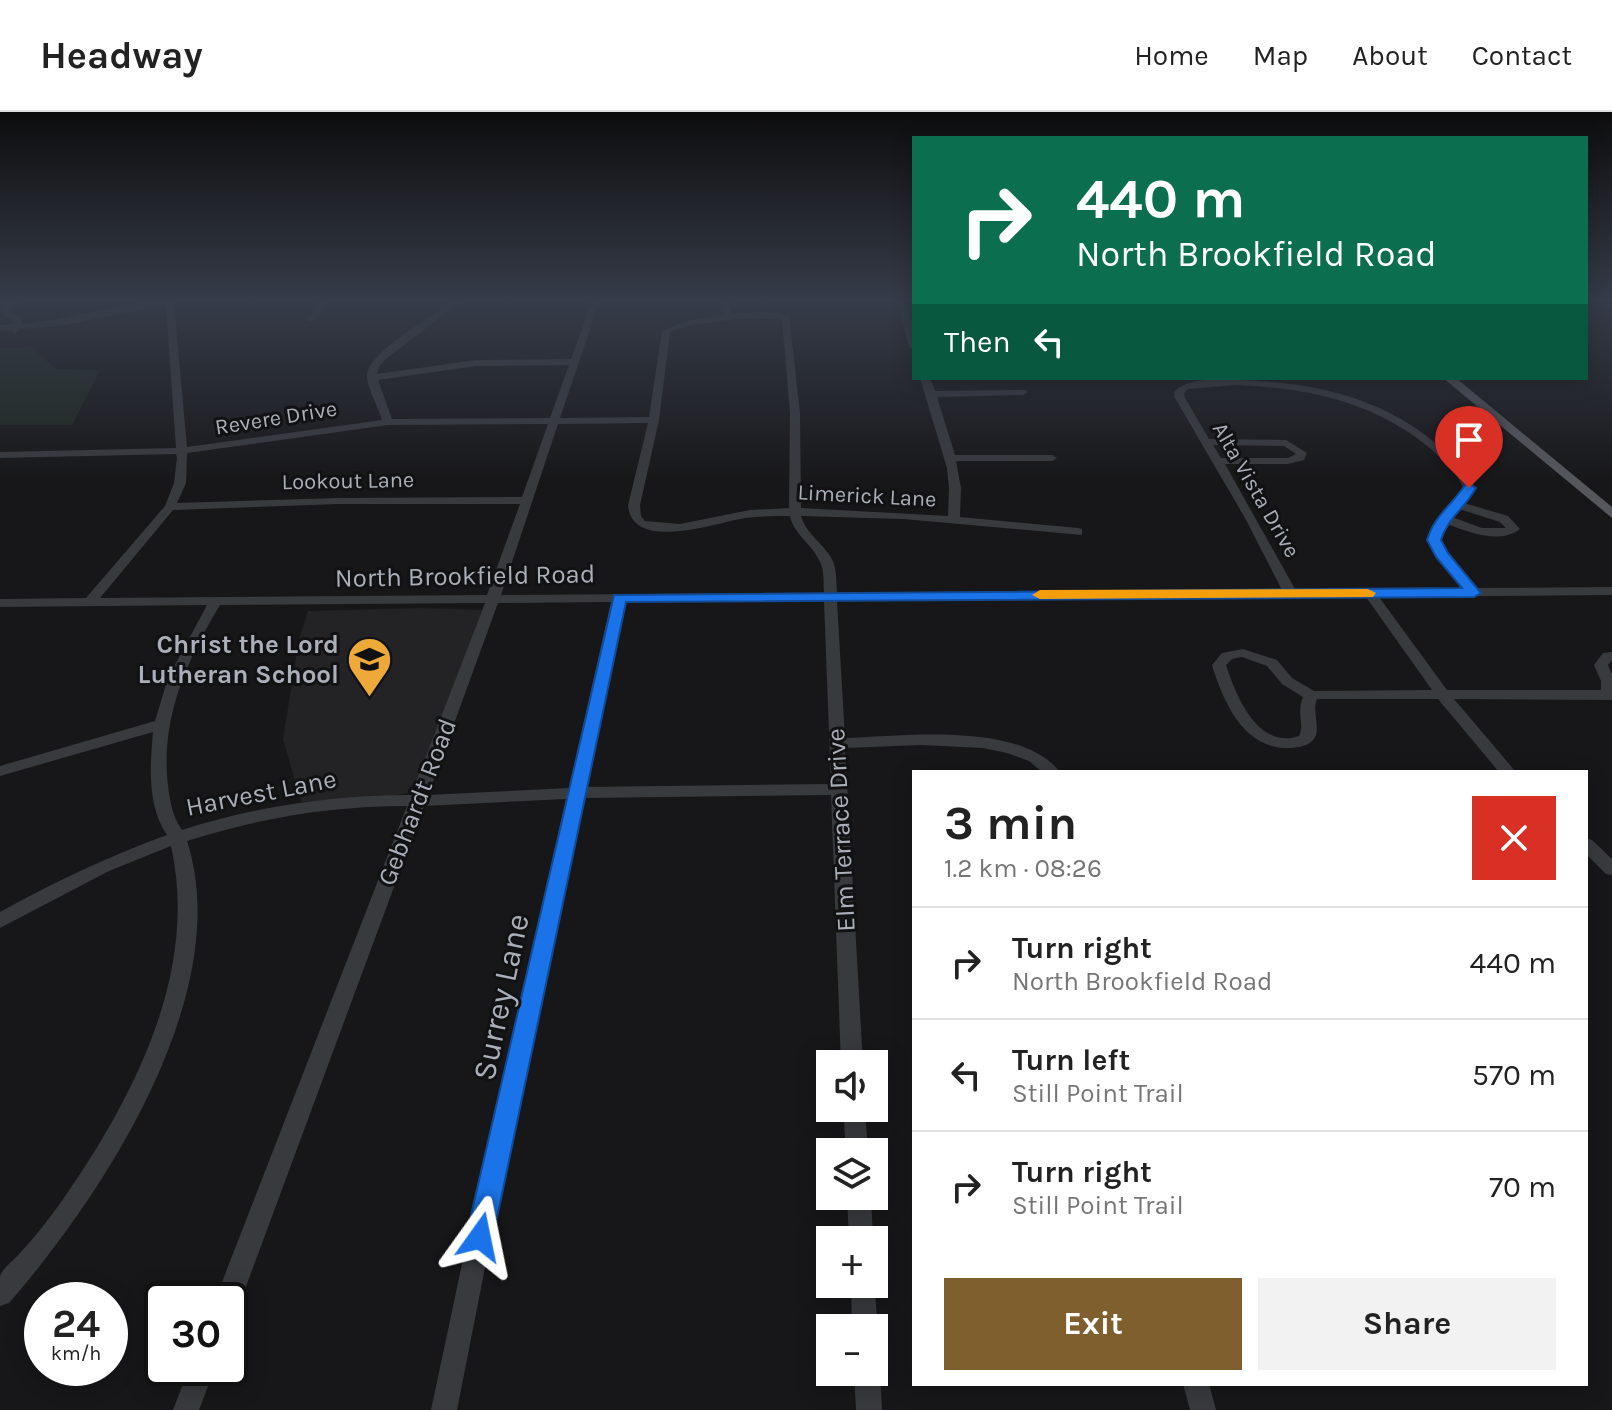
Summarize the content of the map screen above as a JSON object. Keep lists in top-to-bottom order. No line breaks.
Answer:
{"streets":{"street":["Revere Drive","Lookout Lane","Alta Vista Drive","Limerick Lane","North Brookfield Road","Harvest Lane","Gebhardt Road","Elm Terrace Drive","Surrey Lane"]},"crossings":[["Revere Drive","Limerick Lane"],["Revere Drive","Gebhardt Road"],["Lookout Lane","Gebhardt Road"],["Alta Vista Drive","North Brookfield Road"],["Limerick Lane","Elm Terrace Drive"],["North Brookfield Road","Gebhardt Road"],["North Brookfield Road","Elm Terrace Drive"],["North Brookfield Road","Surrey Lane"],["Harvest Lane","Gebhardt Road"],["Harvest Lane","Elm Terrace Drive"],["Harvest Lane","Surrey Lane"]],"places":{"school or university":["Christ the Lord Lutheran School"]},"page":{"header":"Headway","nav":["Home","Map","About","Contact"],"turn":["440 m","North Brookfield Road"],"then":"Then","heading":["3 min","1.2 km · 08:26"],"list":[{"name":"Turn right","note":"North Brookfield Road","value":"440 m"},{"name":"Turn left","note":"Still Point Trail","value":"570 m"},{"name":"Turn right","note":"Still Point Trail","value":"70 m"}],"map_buttons":["+","−"],"buttons":["Exit","Share"],"speed":"24 km/h","limit":"30"}}
